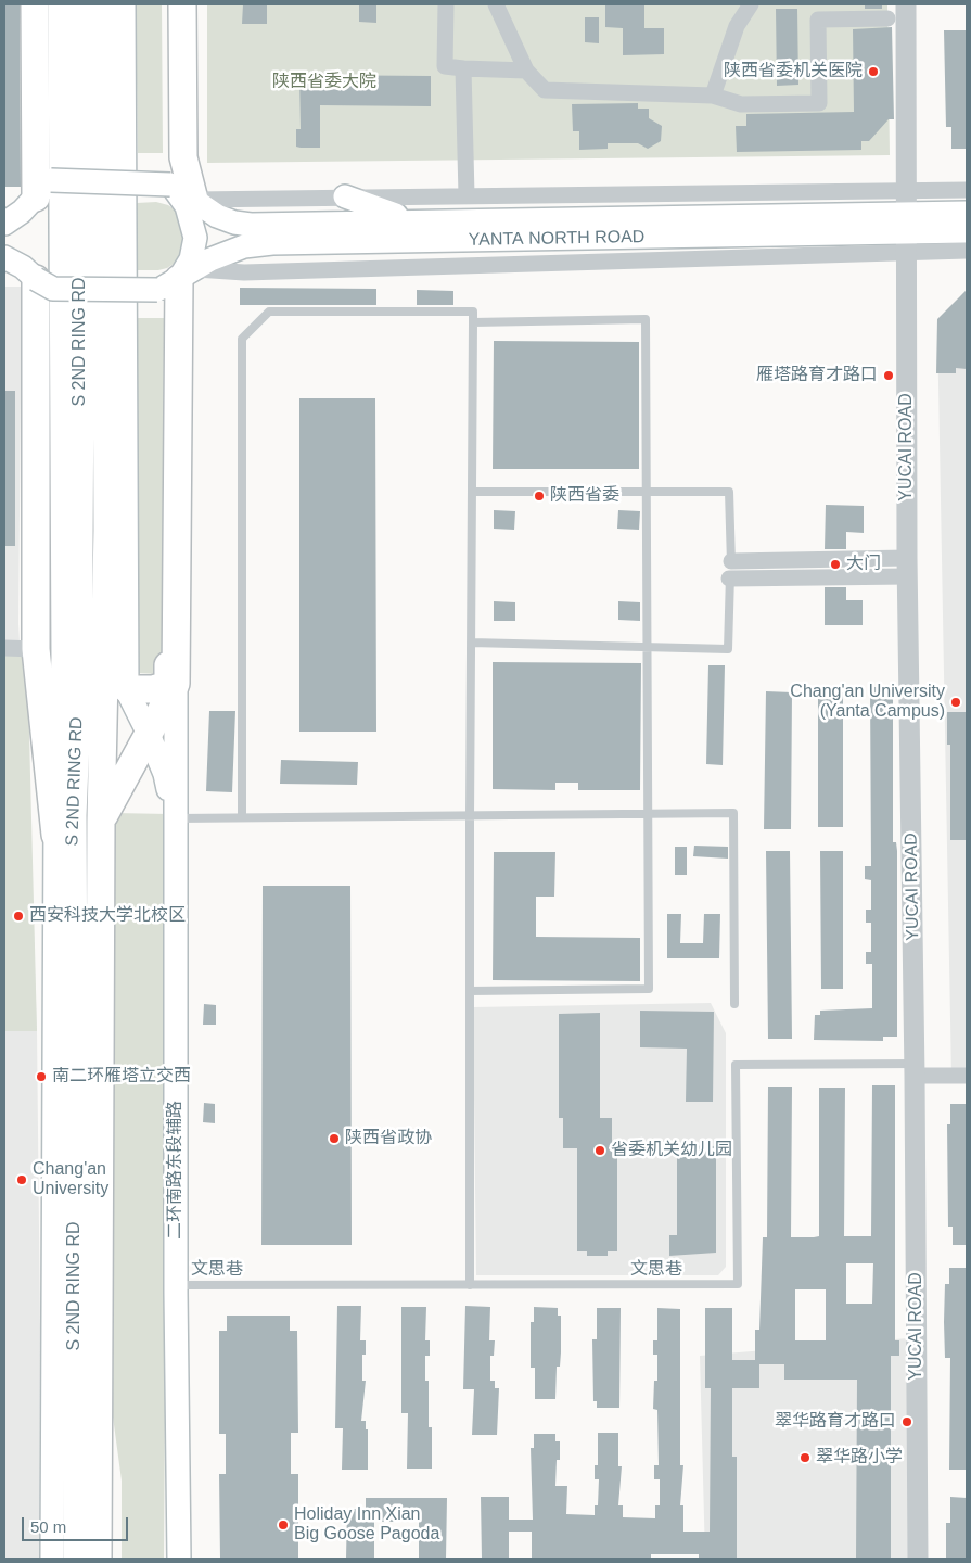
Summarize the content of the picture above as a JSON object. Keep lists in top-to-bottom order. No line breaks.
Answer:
{"streets":{"highway":["S 2ND RING RD"],"main road":["YANTA NORTH ROAD","二环南路东段辅路"],"street":["YUCAI ROAD"],"lane":["文思巷"]},"crossings":[["YANTA NORTH ROAD","YUCAI ROAD"],["YUCAI ROAD","文思巷"],["二环南路东段辅路","文思巷"]],"parks":["陕西省委大院"],"places":["陕西省委机关医院","雁塔路育才路口","陕西省委","大门","Chang'an University (Yanta Campus)","西安科技大学北校区","南二环雁塔立交西","陕西省政协","省委机关幼儿园","Chang'an University","翠华路育才路口","翠华路小学","Holiday Inn Xian Big Goose Pagoda"],"scale_bar":"50 m"}
